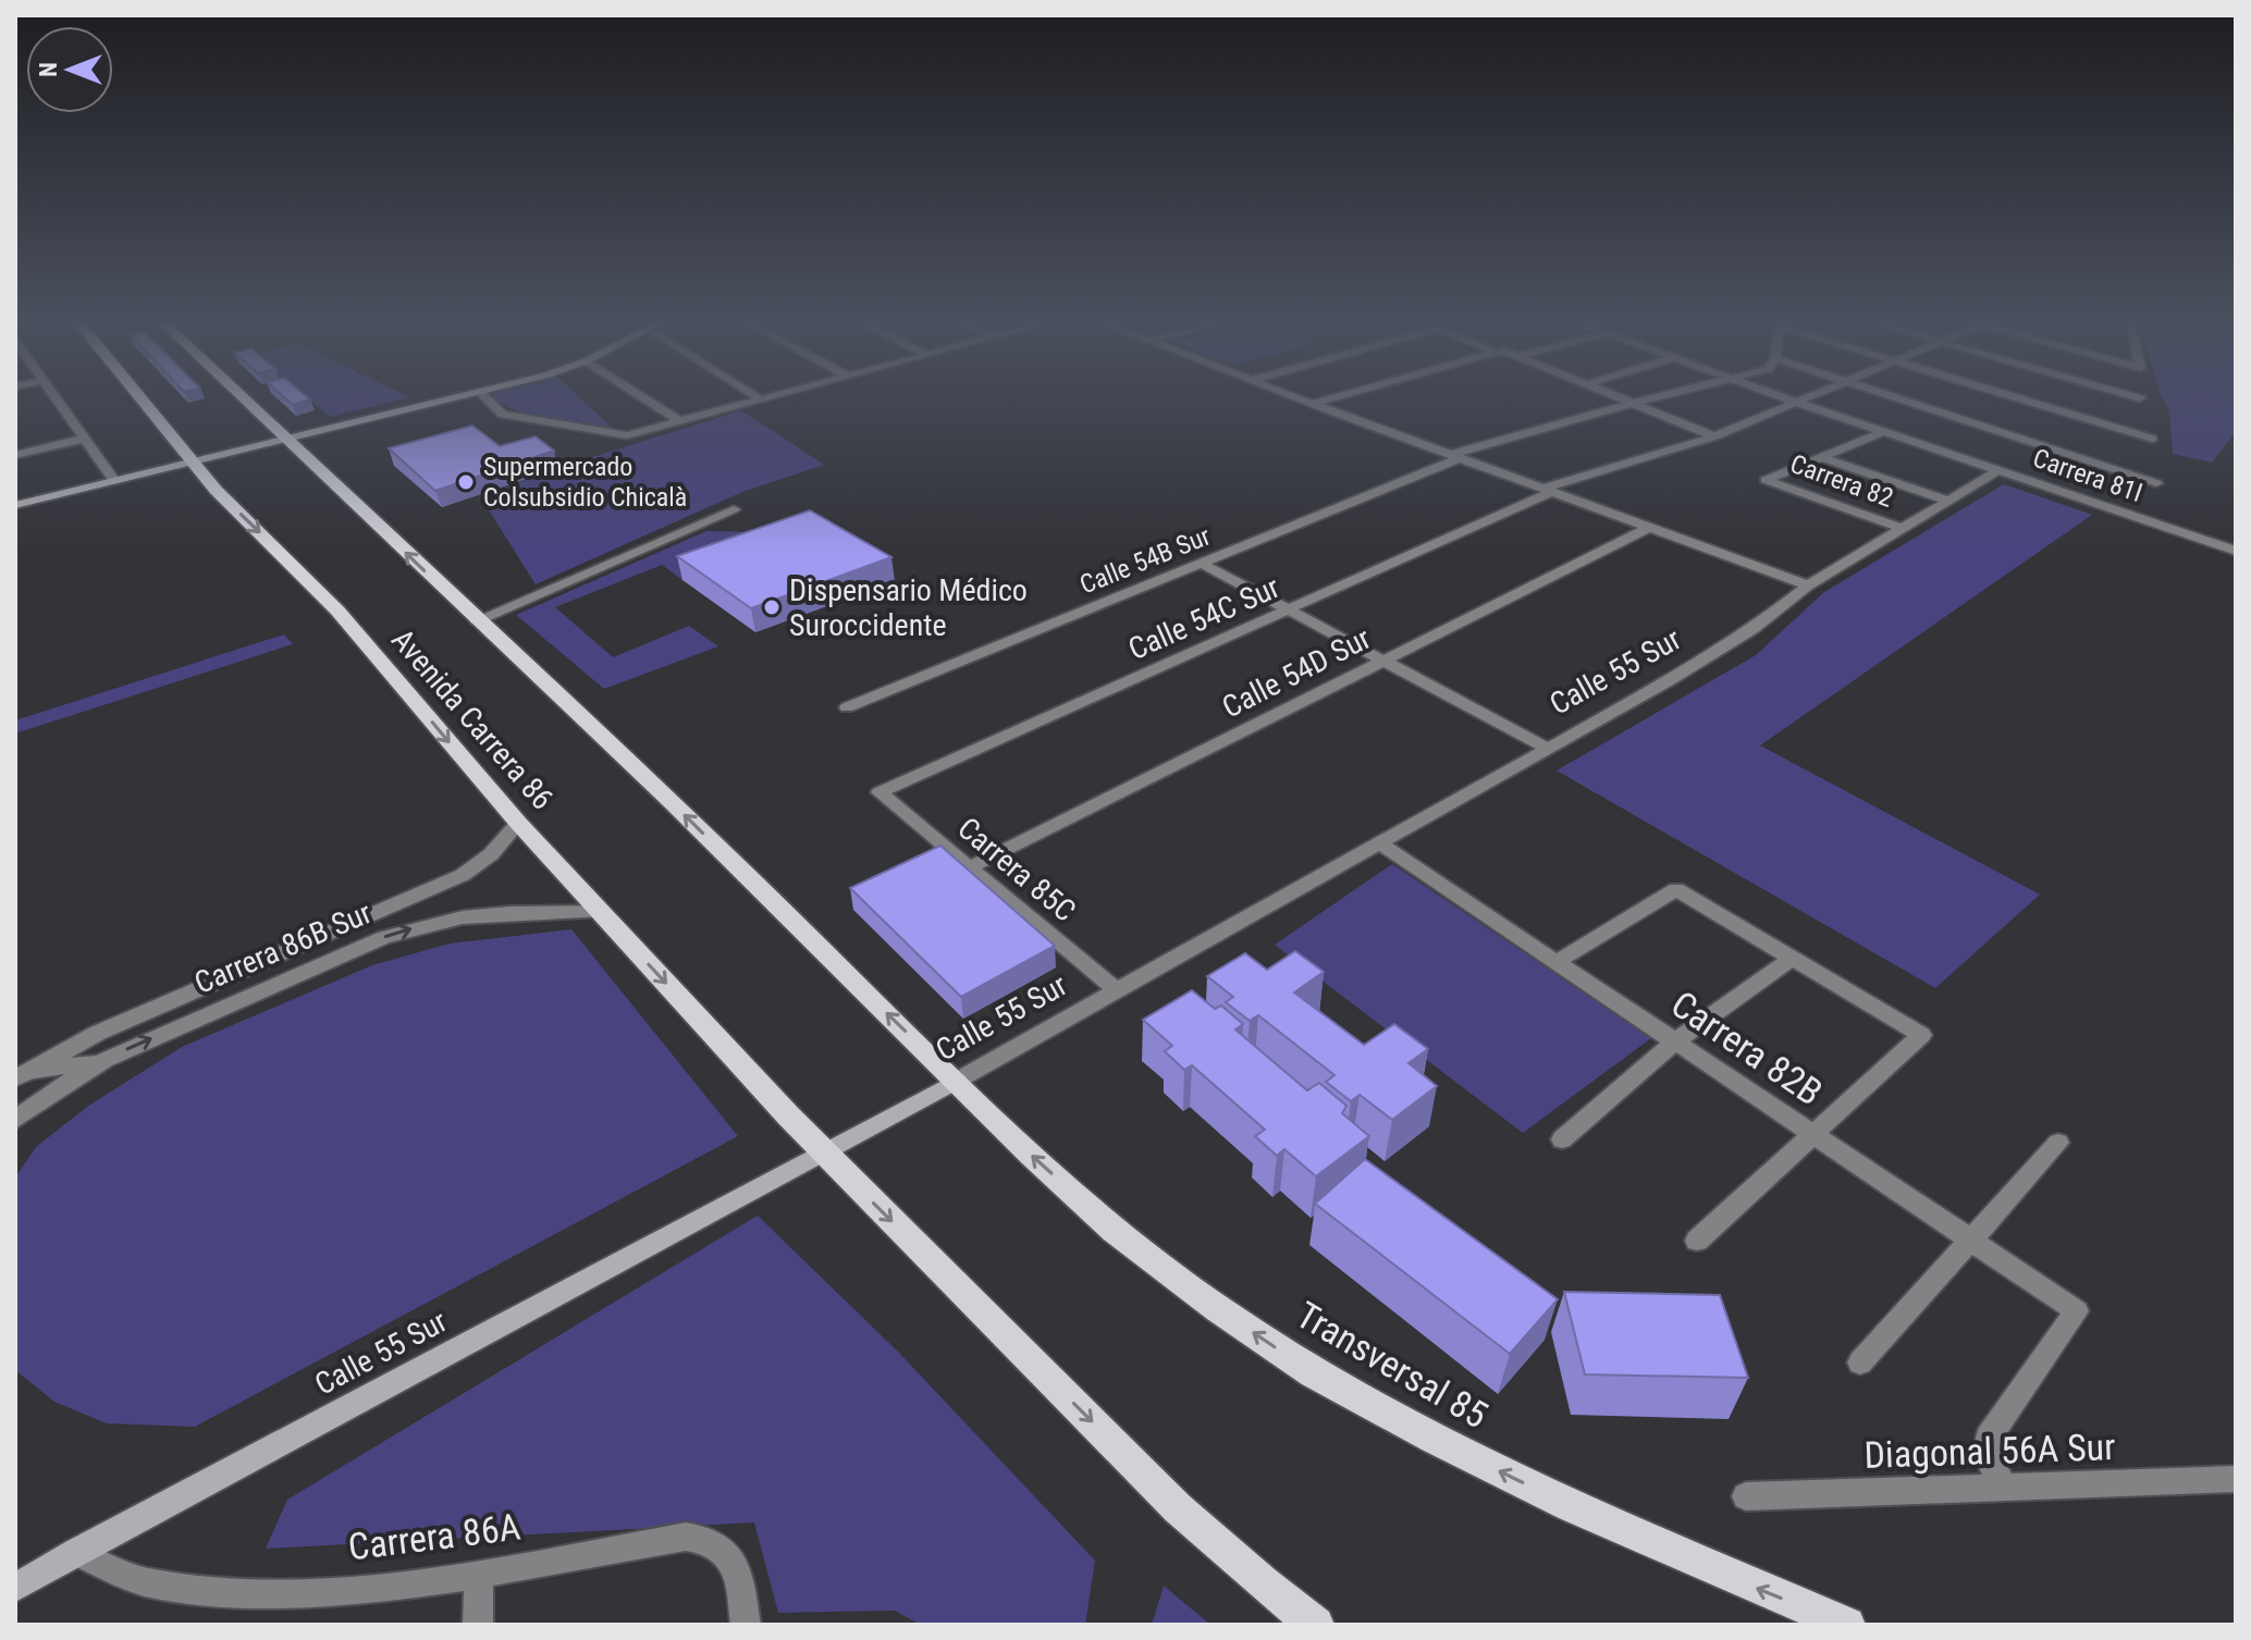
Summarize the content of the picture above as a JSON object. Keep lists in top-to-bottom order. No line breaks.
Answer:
{"streets":{"main road":["Avenida Carrera 86","Transversal 85"],"street":["Carrera 81I","Carrera 82","Calle 54B Sur","Calle 54C Sur","Calle 55 Sur","Calle 54D Sur","Carrera 85C","Carrera 86B Sur","Carrera 82B","Diagonal 56A Sur","Carrera 86A"]},"crossings":[["Carrera 81I","Calle 54C Sur"],["Carrera 81I","Calle 55 Sur"],["Carrera 82","Calle 55 Sur"],["Calle 54C Sur","Carrera 85C"],["Calle 55 Sur","Avenida Carrera 86"],["Calle 55 Sur","Carrera 85C"],["Calle 55 Sur","Carrera 82B"],["Calle 55 Sur","Transversal 85"],["Calle 55 Sur","Carrera 86A"],["Calle 54D Sur","Carrera 85C"],["Avenida Carrera 86","Carrera 86B Sur"],["Avenida Carrera 86","Transversal 85"],["Carrera 82B","Diagonal 56A Sur"]],"places":["Supermercado Colsubsidio Chicalà","Dispensario Médico Suroccidente"],"north":"left"}
